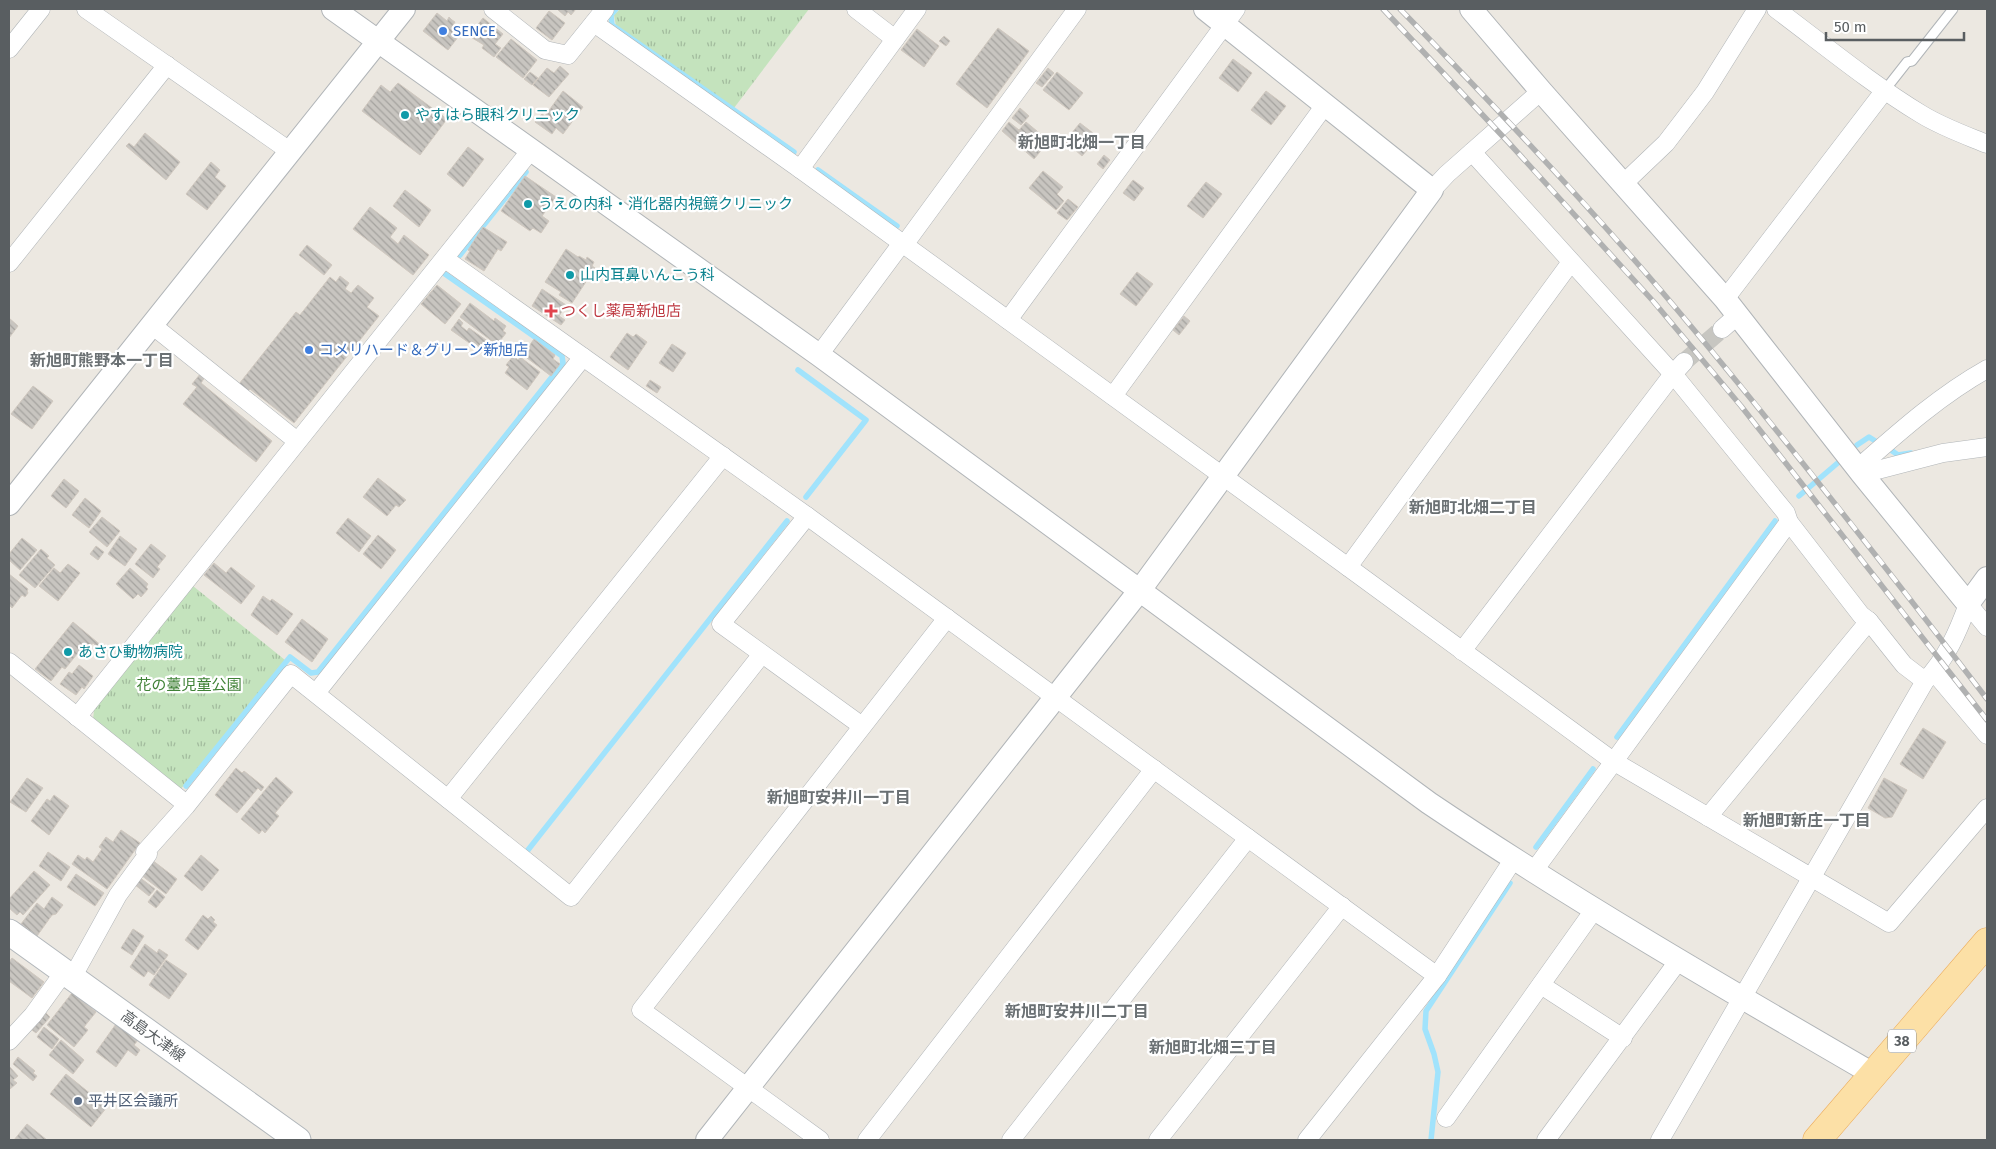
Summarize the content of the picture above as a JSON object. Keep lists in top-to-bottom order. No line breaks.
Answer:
{"streets":{"main road":["高島大津線","38"]},"districts":["新旭町北畑一丁目","新旭町熊野本一丁目","新旭町北畑二丁目","新旭町安井川一丁目","新旭町新庄一丁目","新旭町安井川二丁目","新旭町北畑三丁目"],"parks":["花の薹児童公園"],"places":{"other":["SENCE","やすはら眼科クリニック","うえの内科・消化器内視鏡クリニック","山内耳鼻いんこう科","コメリハード＆グリーン新旭店","あさひ動物病院","平井区会議所"],"health":["つくし薬局新旭店"]},"scale_bar":"50 m"}
